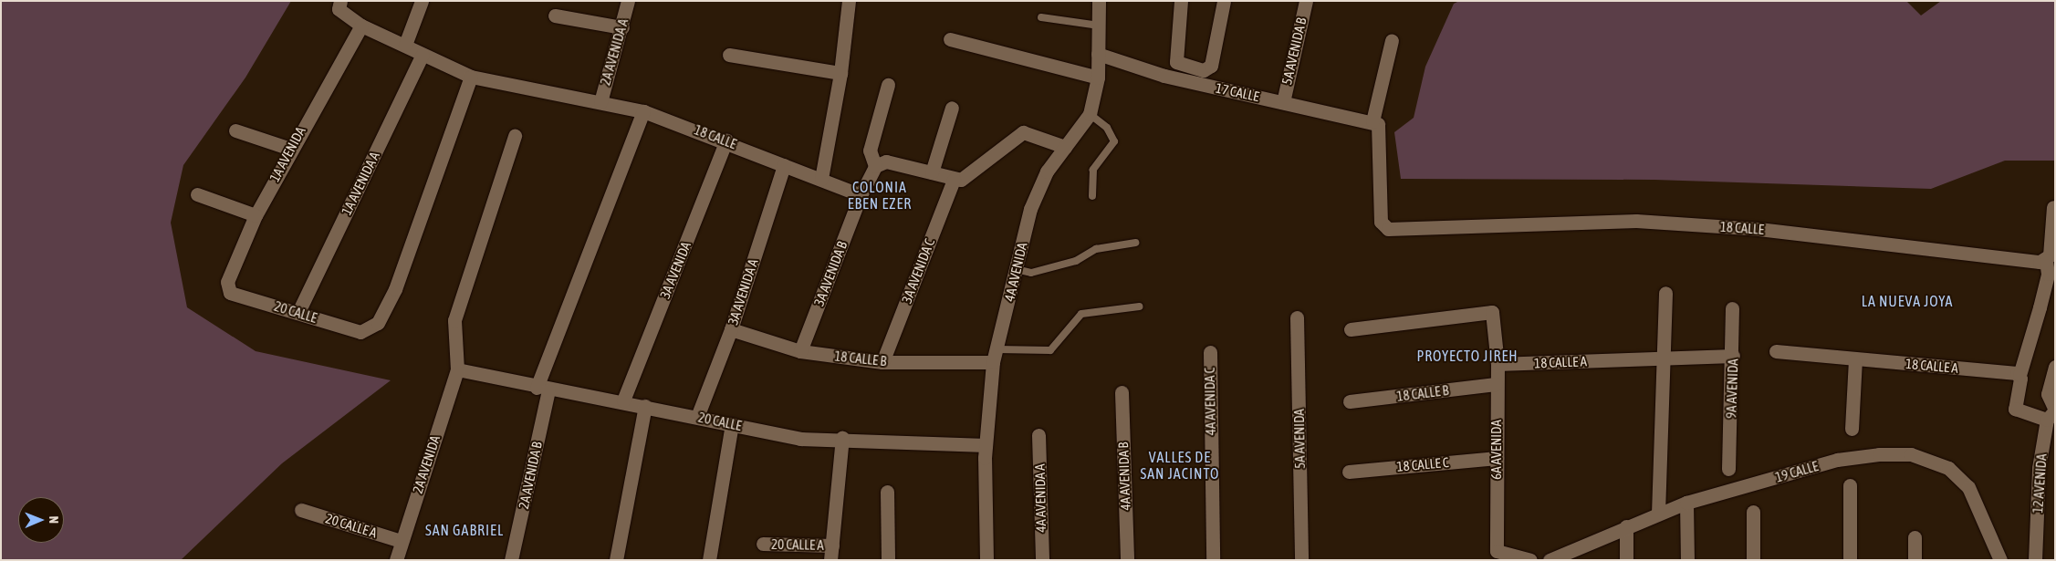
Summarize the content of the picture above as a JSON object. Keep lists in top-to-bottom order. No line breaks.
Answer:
{"streets":{"street":["5A AVENIDA B","2A AVENIDA A","17 CALLE","18 CALLE","1A AVENIDA","1A AVENIDA A","3A AVENIDA","3A AVENIDA C","4A AVENIDA","3A AVENIDA B","3A AVENIDA A","20 CALLE","18 CALLE B","18 CALLE A","9A AVENIDA","4A AVENIDA C","5A AVENIDA","6A AVENIDA","2A AVENIDA","18 CALLE C","19 CALLE","2A AVENIDA B","4A AVENIDA B","12 AVENIDA","4A AVENIDA A","20 CALLE A"]},"crossings":[["5A AVENIDA B","17 CALLE"],["2A AVENIDA A","18 CALLE"],["17 CALLE","18 CALLE"],["17 CALLE","4A AVENIDA"],["18 CALLE","1A AVENIDA"],["18 CALLE","1A AVENIDA A"],["18 CALLE","3A AVENIDA"],["18 CALLE","3A AVENIDA B"],["18 CALLE","3A AVENIDA A"],["18 CALLE","20 CALLE"],["18 CALLE","2A AVENIDA B"],["1A AVENIDA","20 CALLE"],["1A AVENIDA A","20 CALLE"],["3A AVENIDA","20 CALLE"],["3A AVENIDA C","18 CALLE B"],["4A AVENIDA","20 CALLE"],["4A AVENIDA","18 CALLE B"],["3A AVENIDA B","18 CALLE B"],["3A AVENIDA A","20 CALLE"],["3A AVENIDA A","18 CALLE B"],["20 CALLE","2A AVENIDA"],["20 CALLE","2A AVENIDA B"],["18 CALLE B","6A AVENIDA"],["18 CALLE A","9A AVENIDA"],["18 CALLE A","6A AVENIDA"],["6A AVENIDA","18 CALLE C"],["2A AVENIDA","20 CALLE A"]],"districts":["COLONIA EBEN EZER","LA NUEVA JOYA","PROYECTO JIREH","VALLES DE SAN JACINTO","SAN GABRIEL"],"north":"right"}
